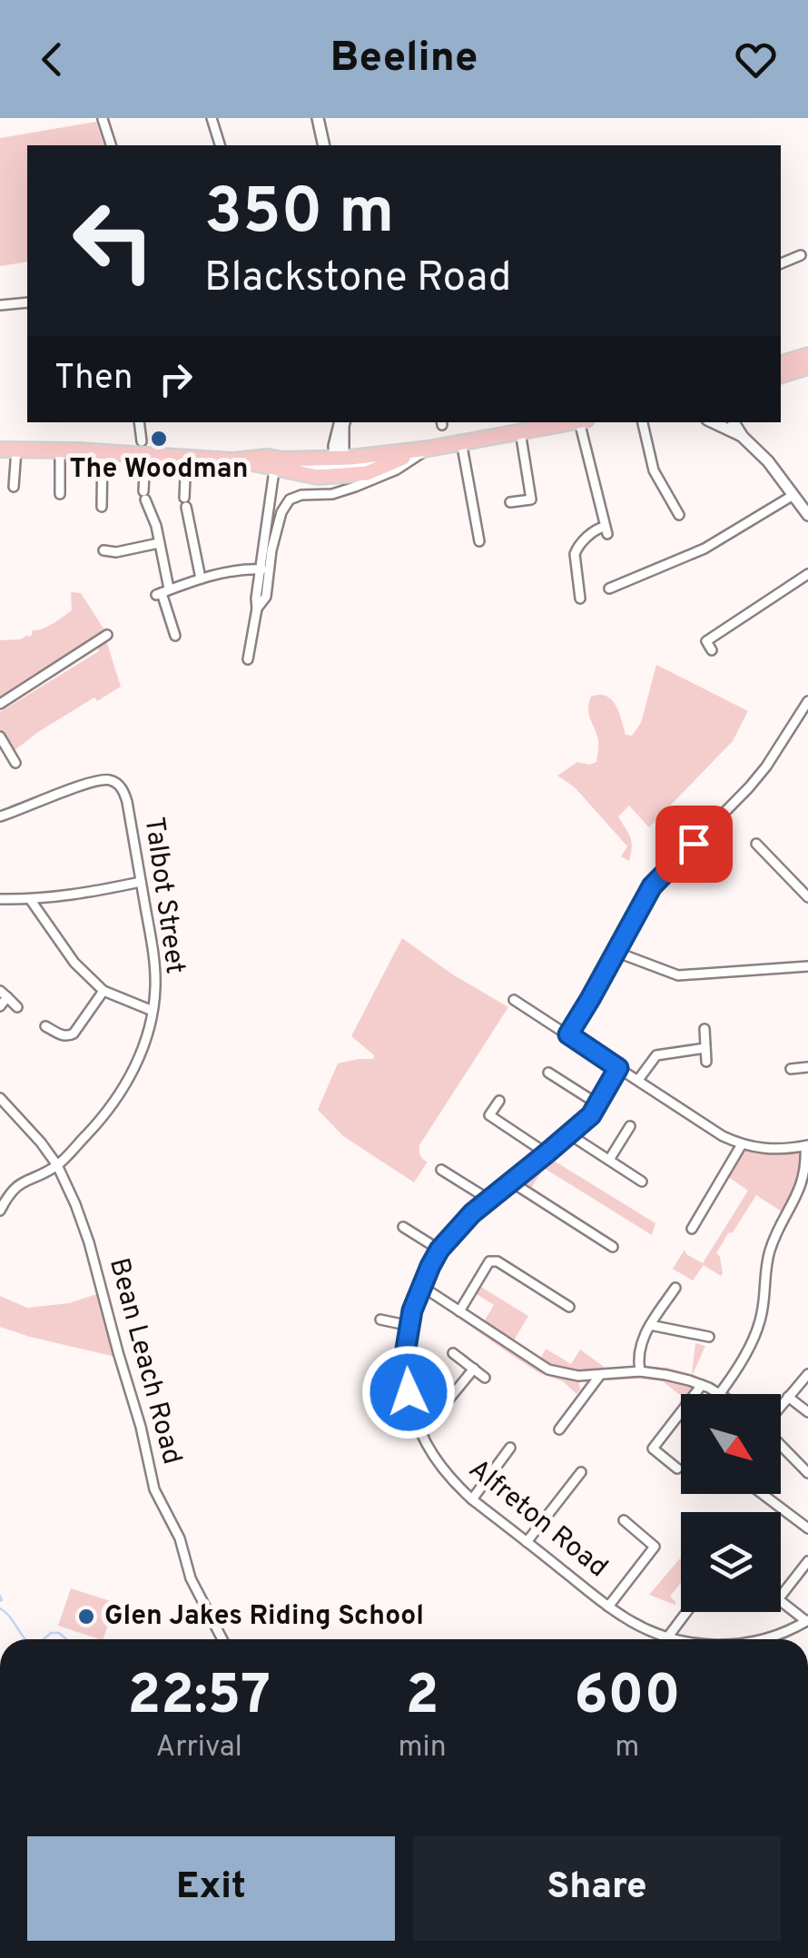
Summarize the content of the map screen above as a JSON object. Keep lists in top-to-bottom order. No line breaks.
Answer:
{"streets":{"street":["Talbot Street","Bean Leach Road","Alfreton Road"]},"crossings":[["Talbot Street","Bean Leach Road"]],"places":["The Woodman","Glen Jakes Riding School"],"north":"bottom right","page":{"header":"Beeline","turn":["350 m","Blackstone Road"],"then":"Then","eta":["22:57","Arrival","2","min","600","m"],"buttons":["Exit","Share"]}}
